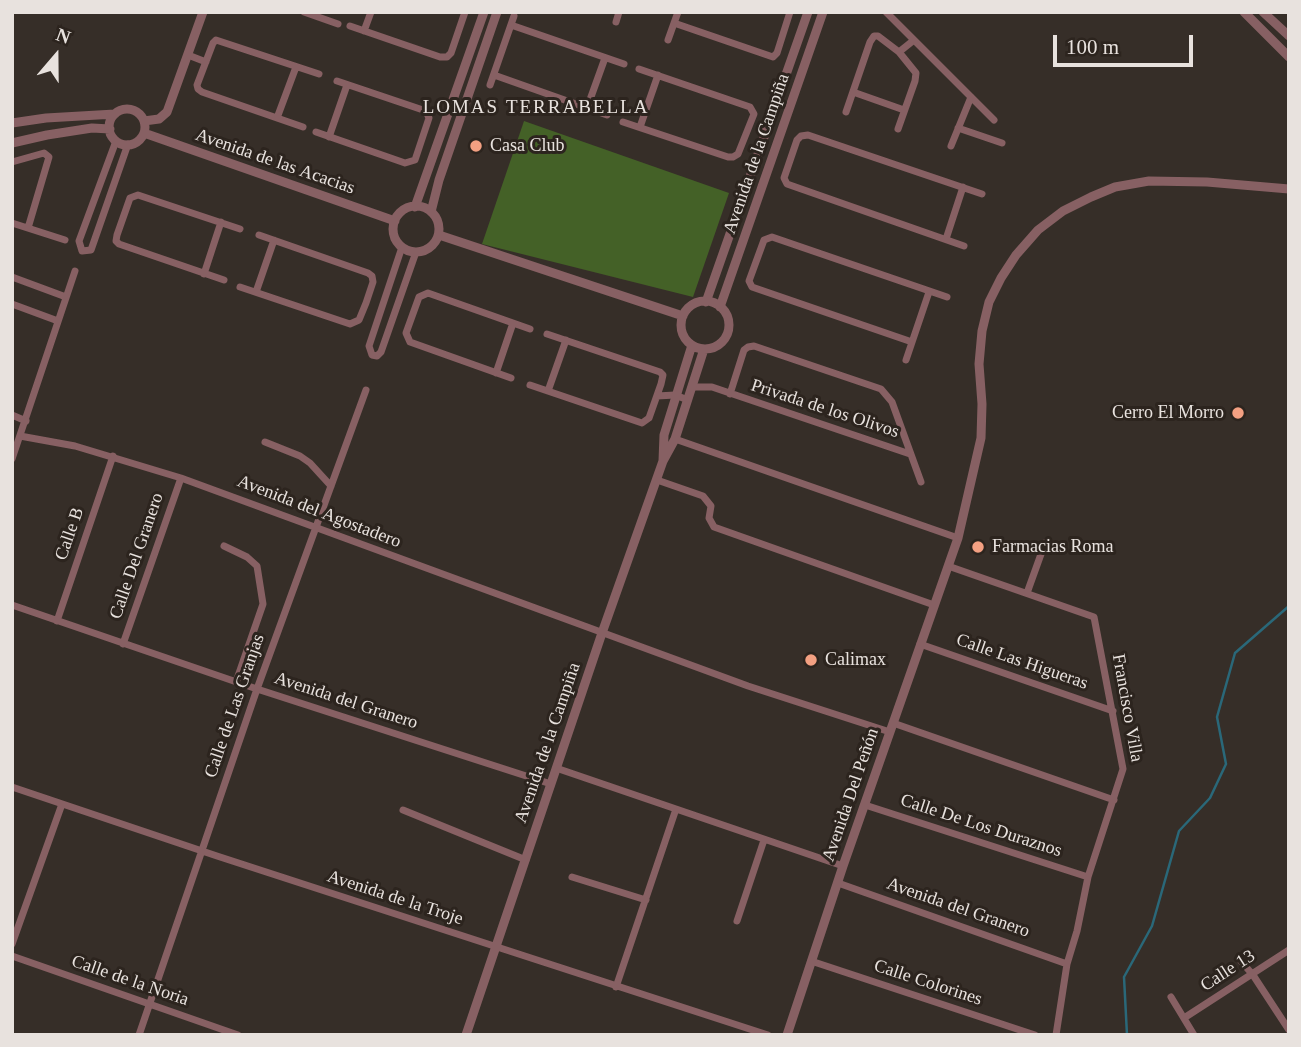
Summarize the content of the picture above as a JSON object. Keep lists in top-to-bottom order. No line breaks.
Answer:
{"streets":{"street":["Avenida de la Campiña","Avenida de las Acacias","Privada de los Olivos","Avenida del Agostadero","Calle B","Calle Del Granero","Calle Las Higueras","Avenida del Granero","Calle de Las Granjas","Francisco Villa","Avenida Del Peñón","Calle De Los Duraznos","Avenida de la Troje","Calle 13","Calle de la Noria","Calle Colorines"]},"crossings":[["Avenida de la Campiña","Privada de los Olivos"],["Avenida de la Campiña","Avenida del Agostadero"],["Avenida de la Campiña","Avenida del Granero"],["Avenida de la Campiña","Avenida de la Troje"],["Avenida del Agostadero","Calle B"],["Avenida del Agostadero","Calle Del Granero"],["Avenida del Agostadero","Calle de Las Granjas"],["Calle B","Avenida del Granero"],["Calle Del Granero","Avenida del Granero"],["Calle Las Higueras","Francisco Villa"],["Calle Las Higueras","Avenida Del Peñón"],["Avenida del Granero","Calle de Las Granjas"],["Avenida del Granero","Francisco Villa"],["Avenida del Granero","Avenida Del Peñón"],["Calle de Las Granjas","Avenida de la Troje"],["Calle de Las Granjas","Calle de la Noria"],["Francisco Villa","Avenida Del Peñón"],["Francisco Villa","Calle De Los Duraznos"],["Avenida Del Peñón","Calle De Los Duraznos"],["Avenida Del Peñón","Calle Colorines"]],"districts":["LOMAS TERRABELLA"],"places":["Casa Club","Cerro El Morro","Farmacias Roma","Calimax"],"scale_bar":"100 m","north":"top"}
